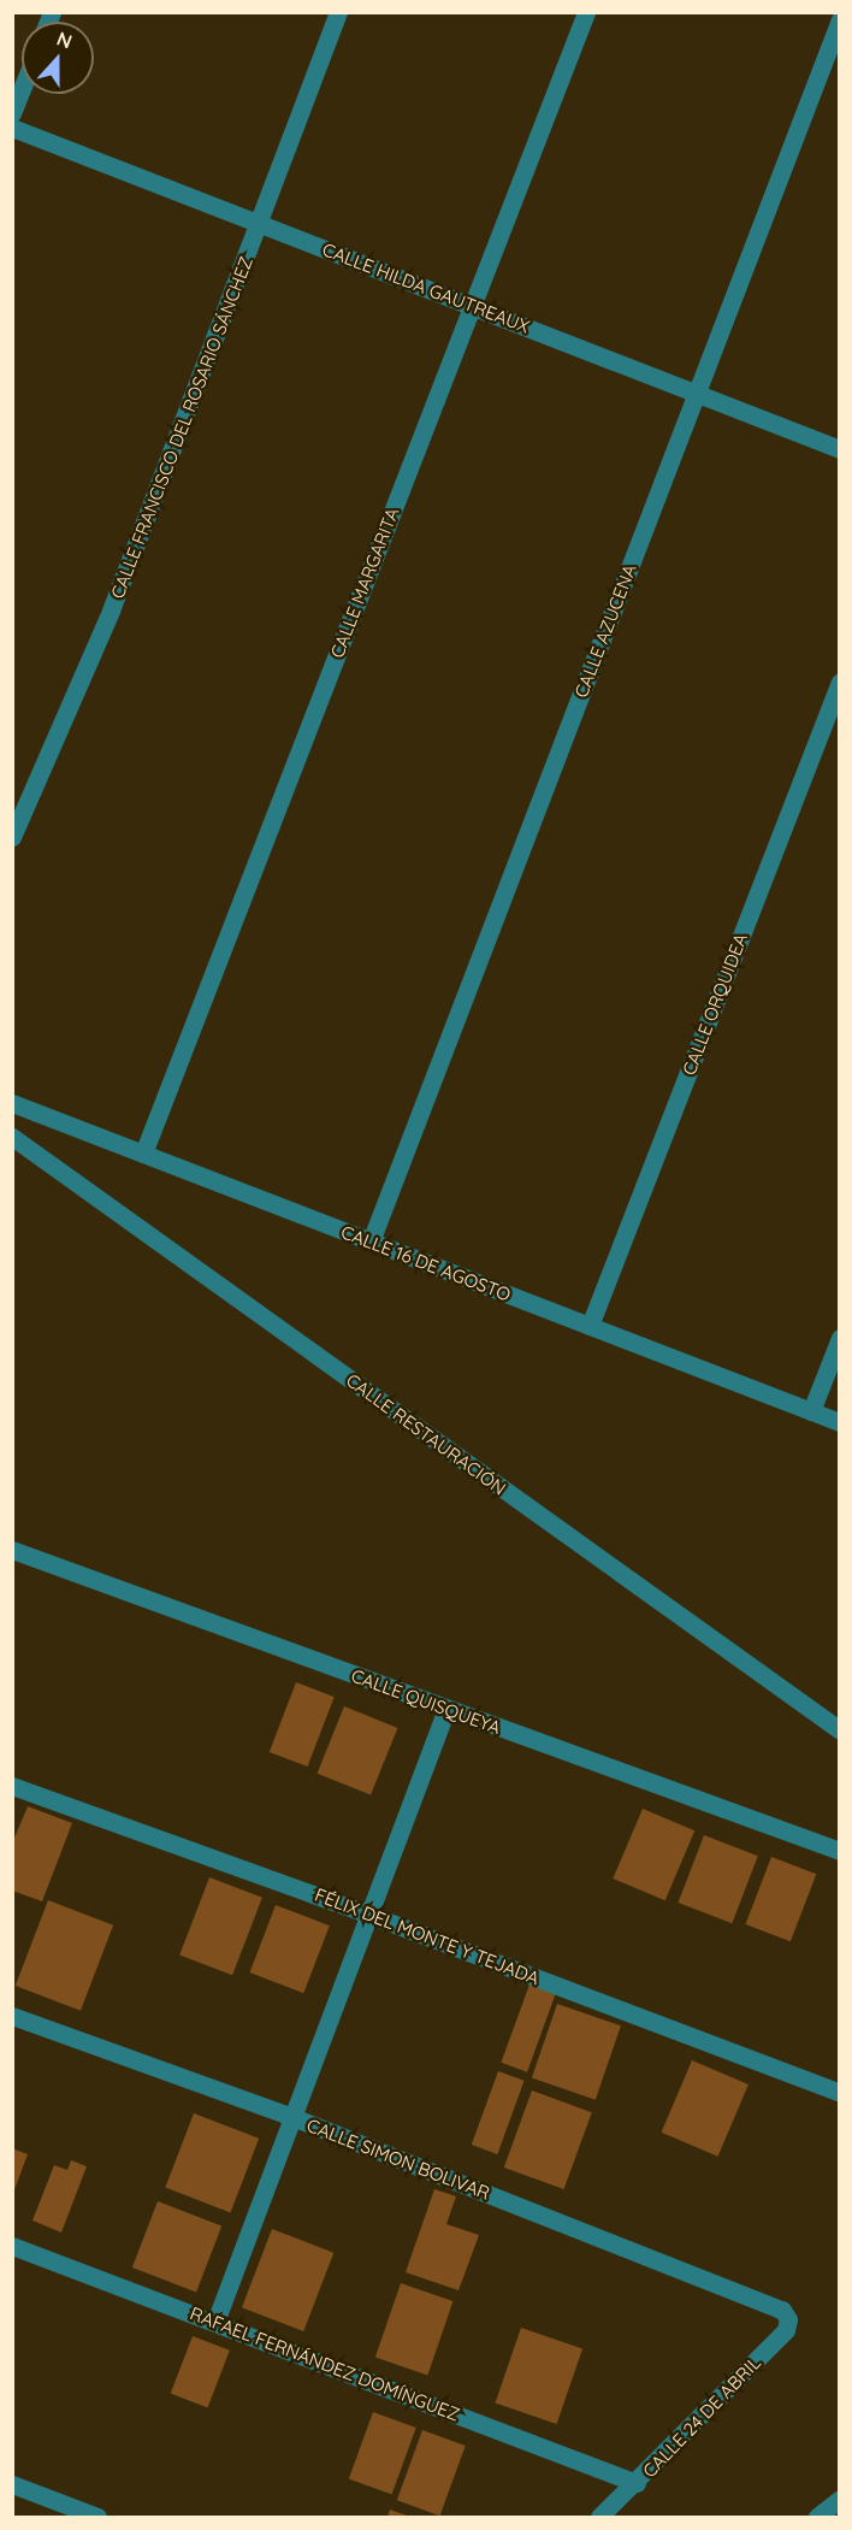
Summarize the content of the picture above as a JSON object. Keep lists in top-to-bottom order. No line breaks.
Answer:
{"streets":{"street":["CALLE HILDA GAUTREAUX","CALLE FRANCISCO DEL ROSARIO SÁNCHEZ","CALLE MARGARITA","CALLE AZUCENA","CALLE ORQUIDEA","CALLE 16 DE AGOSTO","CALLE RESTAURACIÓN","CALLE QUISQUEYA","FÉLIX DEL MONTE Y TEJADA","CALLE SIMON BOLIVAR","RAFAEL FERNÁNDEZ DOMÍNGUEZ","CALLE 24 DE ABRIL"]},"crossings":[["CALLE HILDA GAUTREAUX","CALLE FRANCISCO DEL ROSARIO SÁNCHEZ"],["CALLE HILDA GAUTREAUX","CALLE MARGARITA"],["CALLE HILDA GAUTREAUX","CALLE AZUCENA"],["CALLE MARGARITA","CALLE 16 DE AGOSTO"],["CALLE AZUCENA","CALLE 16 DE AGOSTO"],["CALLE ORQUIDEA","CALLE 16 DE AGOSTO"],["CALLE SIMON BOLIVAR","CALLE 24 DE ABRIL"],["RAFAEL FERNÁNDEZ DOMÍNGUEZ","CALLE 24 DE ABRIL"]],"north":"top"}
